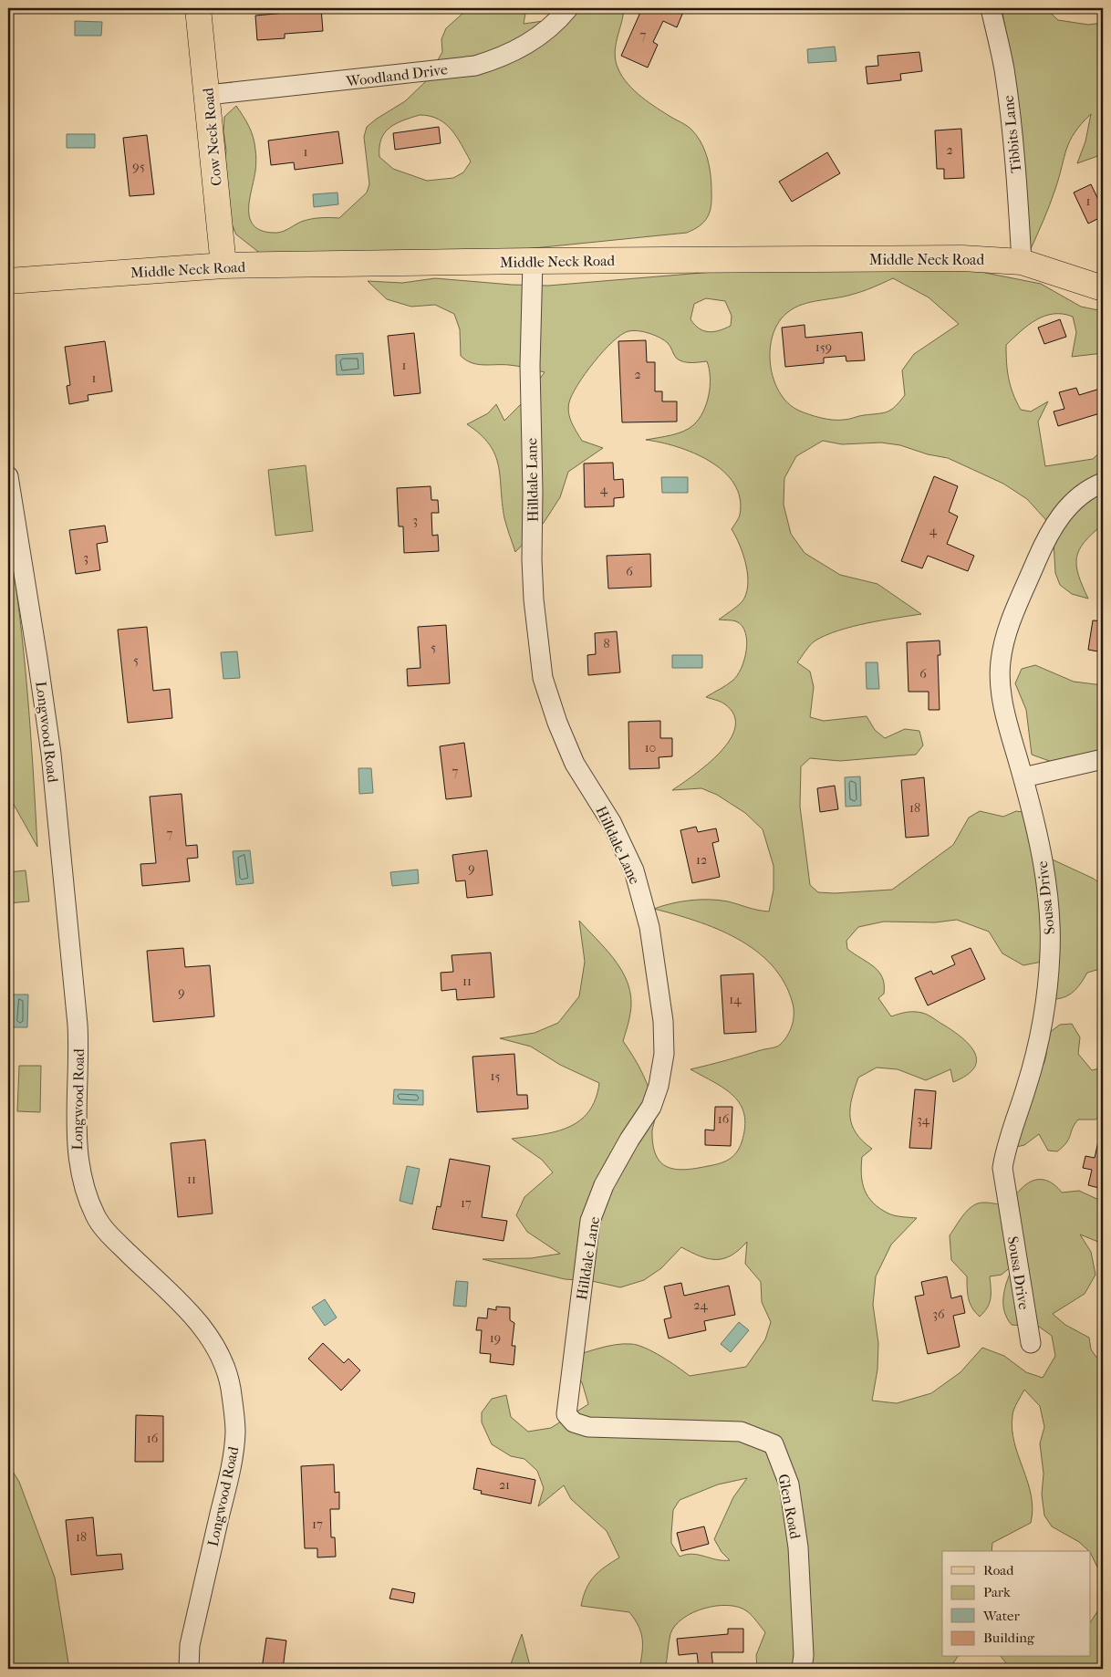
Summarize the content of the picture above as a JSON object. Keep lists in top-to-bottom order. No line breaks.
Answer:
{"streets":{"main road":["Cow Neck Road","Middle Neck Road"],"street":["Woodland Drive","Tibbits Lane","Hilldale Lane","Longwood Road","Sousa Drive","Glen Road"]},"crossings":[["Woodland Drive","Cow Neck Road"],["Tibbits Lane","Middle Neck Road"],["Cow Neck Road","Middle Neck Road"],["Middle Neck Road","Hilldale Lane"],["Hilldale Lane","Glen Road"]],"house_numbers":["7","2","1","95","1","159","1","2","1","4","3","4","3","6","8","5","5","6","10","7","18","7","12","9","11","9","14","15","16","34","11","17","24","36","19","16","21","17","18"],"legend":["Road","Park","Water","Building"]}
